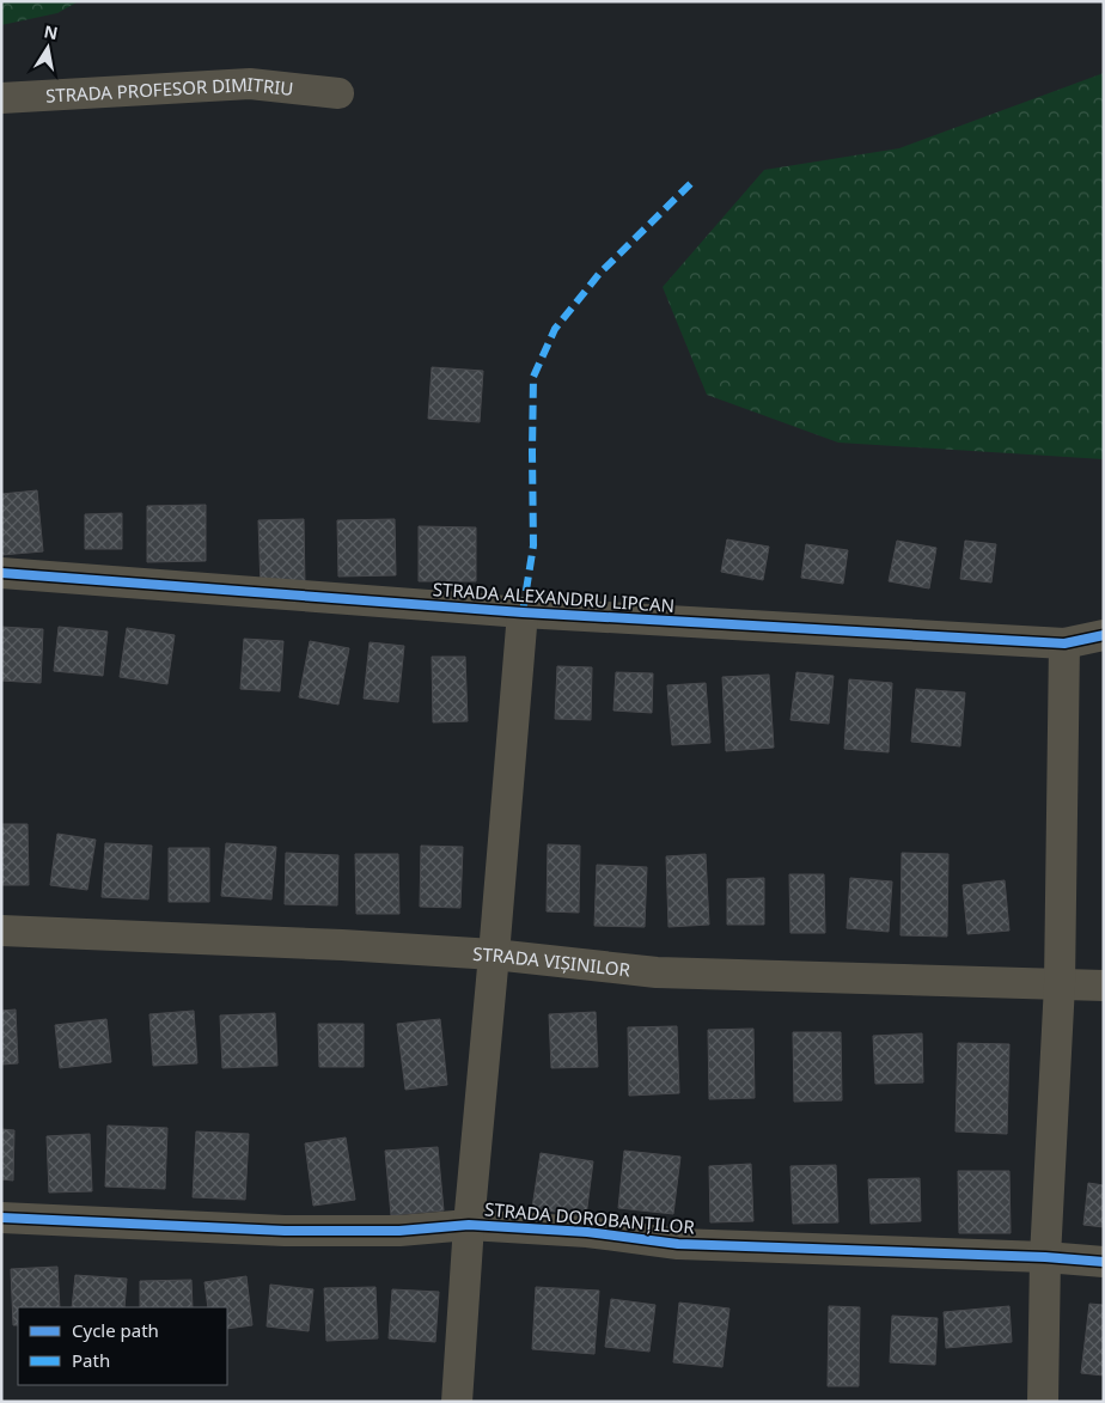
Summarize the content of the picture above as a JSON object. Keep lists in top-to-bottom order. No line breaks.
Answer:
{"streets":{"street":["STRADA PROFESOR DIMITRIU","STRADA ALEXANDRU LIPCAN","STRADA VIȘINILOR","STRADA DOROBANȚILOR"]},"legend":["Cycle path","Path"],"north":"top"}
